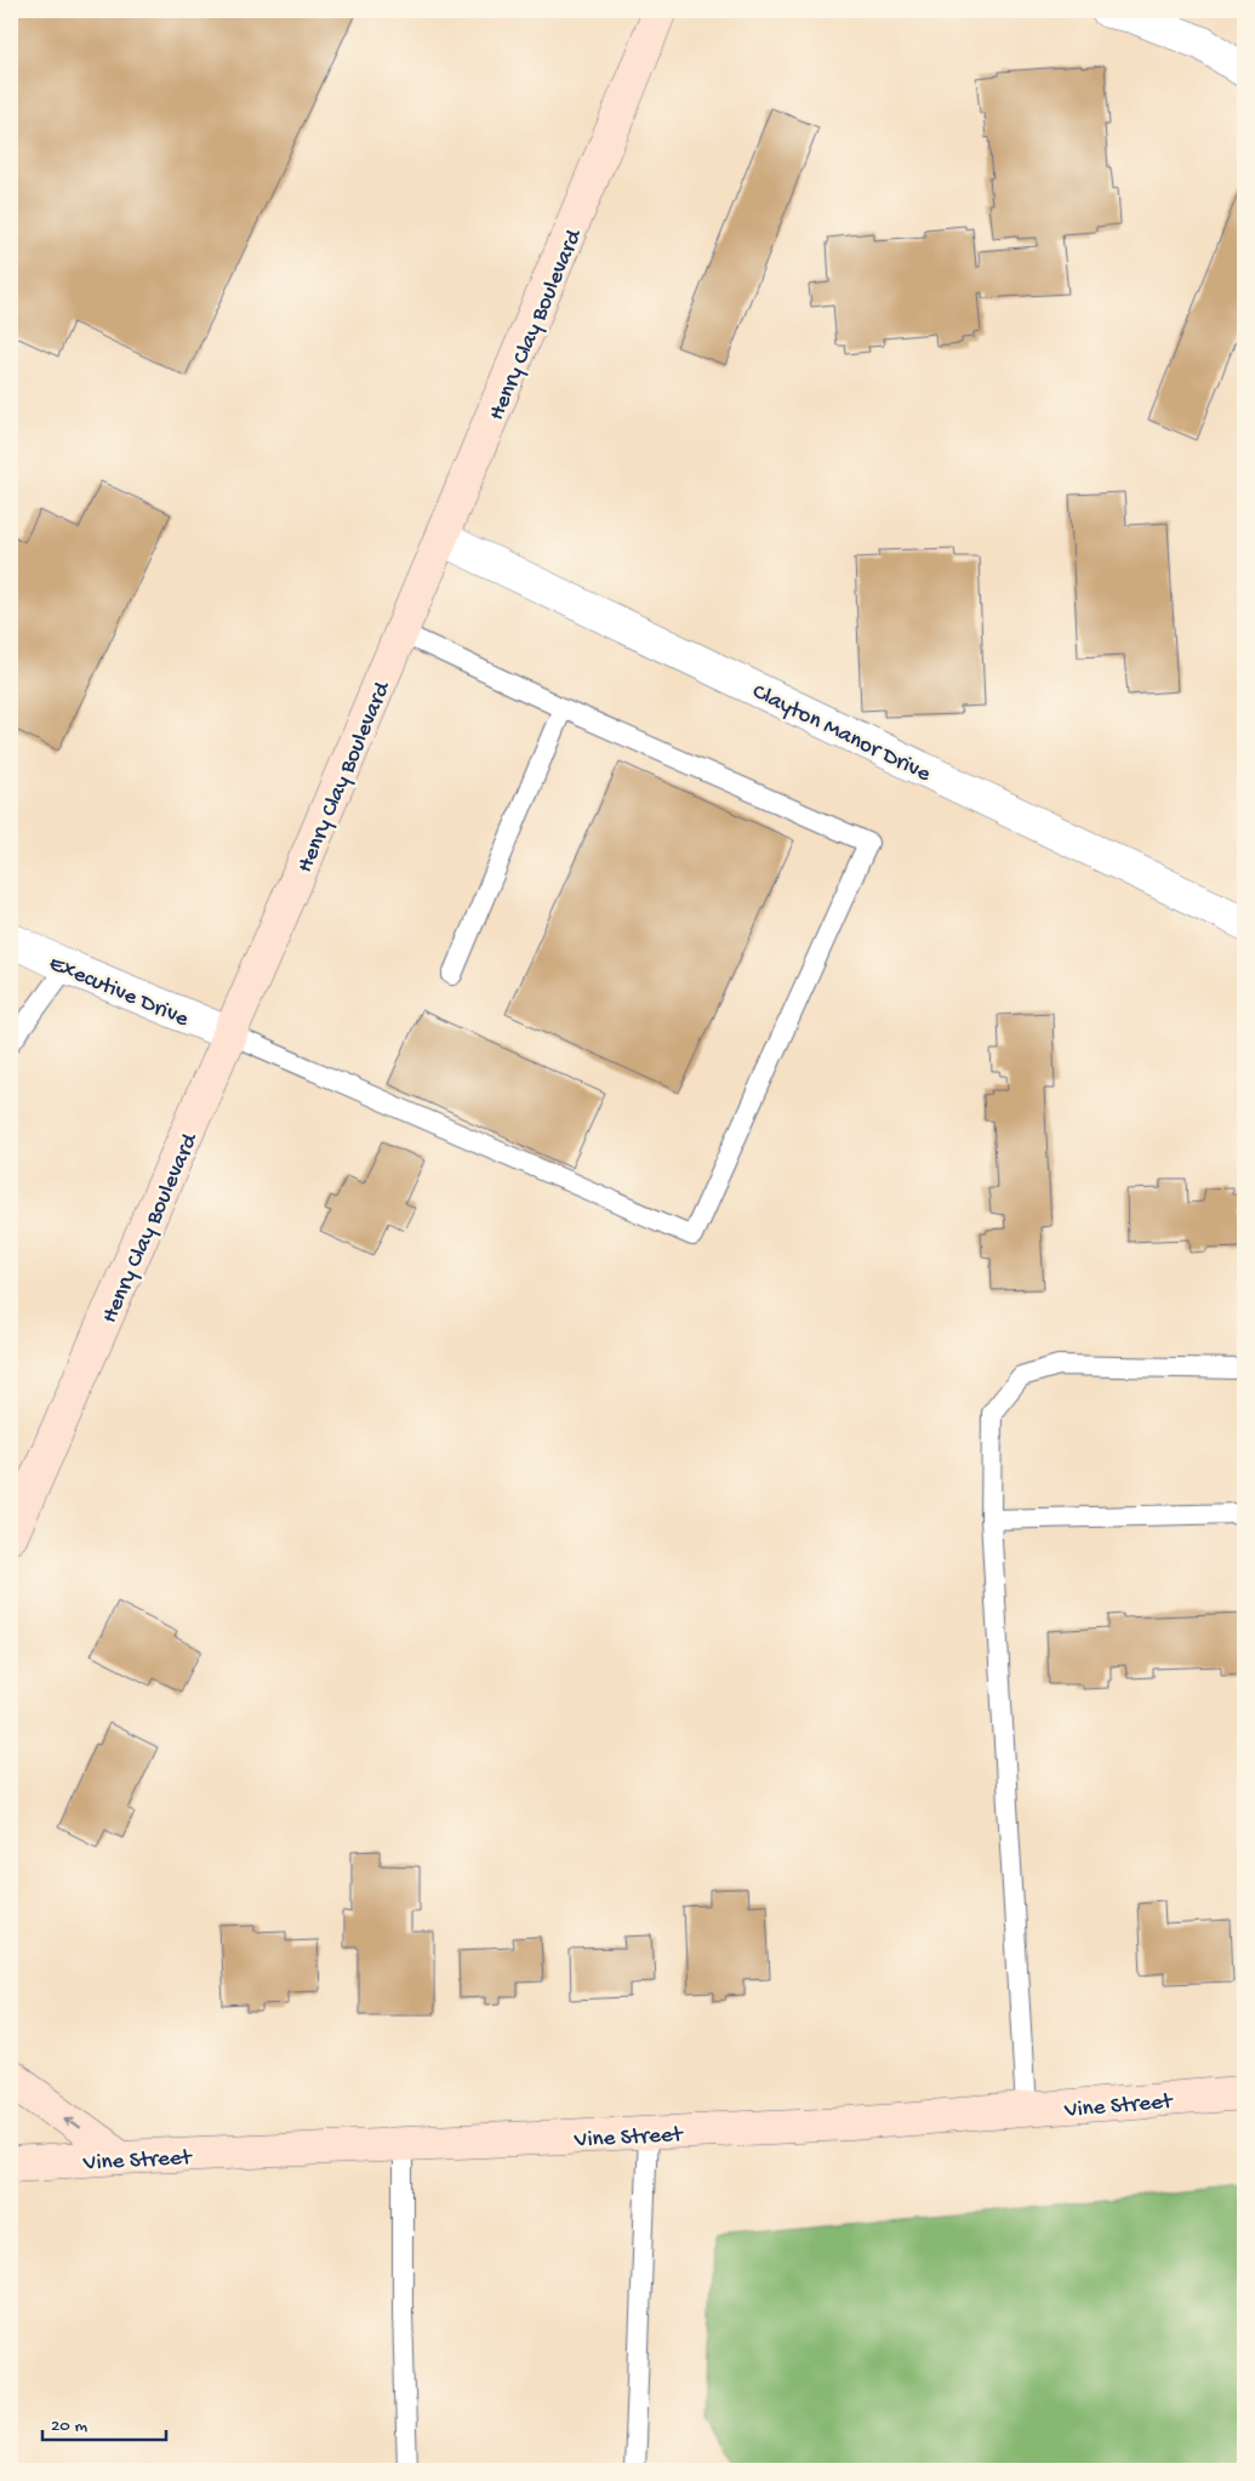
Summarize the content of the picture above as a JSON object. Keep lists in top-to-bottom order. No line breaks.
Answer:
{"streets":{"main road":["Henry Clay Boulevard","Vine Street"],"street":["Clayton Manor Drive","Executive Drive"]},"crossings":[["Henry Clay Boulevard","Clayton Manor Drive"],["Henry Clay Boulevard","Executive Drive"]],"scale_bar":"20 m"}
